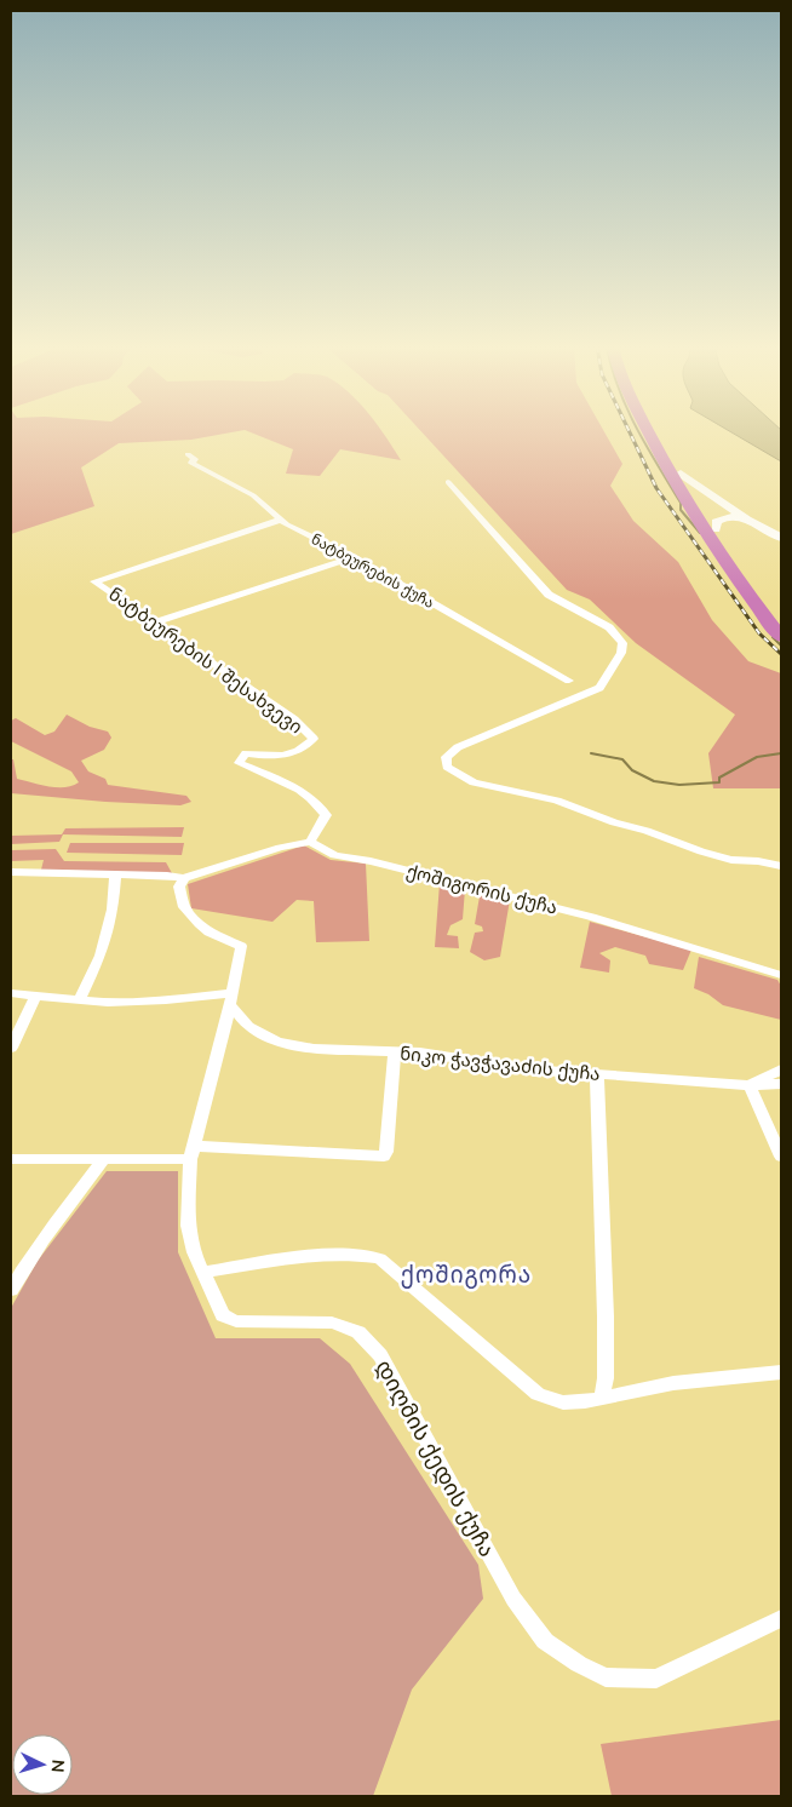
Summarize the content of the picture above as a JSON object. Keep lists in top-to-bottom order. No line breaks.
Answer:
{"streets":{"street":["ნატბეურების ქუჩა","ნატბეურების I შესახვევი","ქოშიგორის ქუჩა","ნიკო ჭავჭავაძის ქუჩა","დიღმის ქედის ქუჩა"]},"crossings":[["ნატბეურების ქუჩა","ნატბეურების I შესახვევი"],["ნატბეურების I შესახვევი","ქოშიგორის ქუჩა"],["ნიკო ჭავჭავაძის ქუჩა","დიღმის ქედის ქუჩა"]],"districts":["ქოშიგორა"],"north":"right"}
